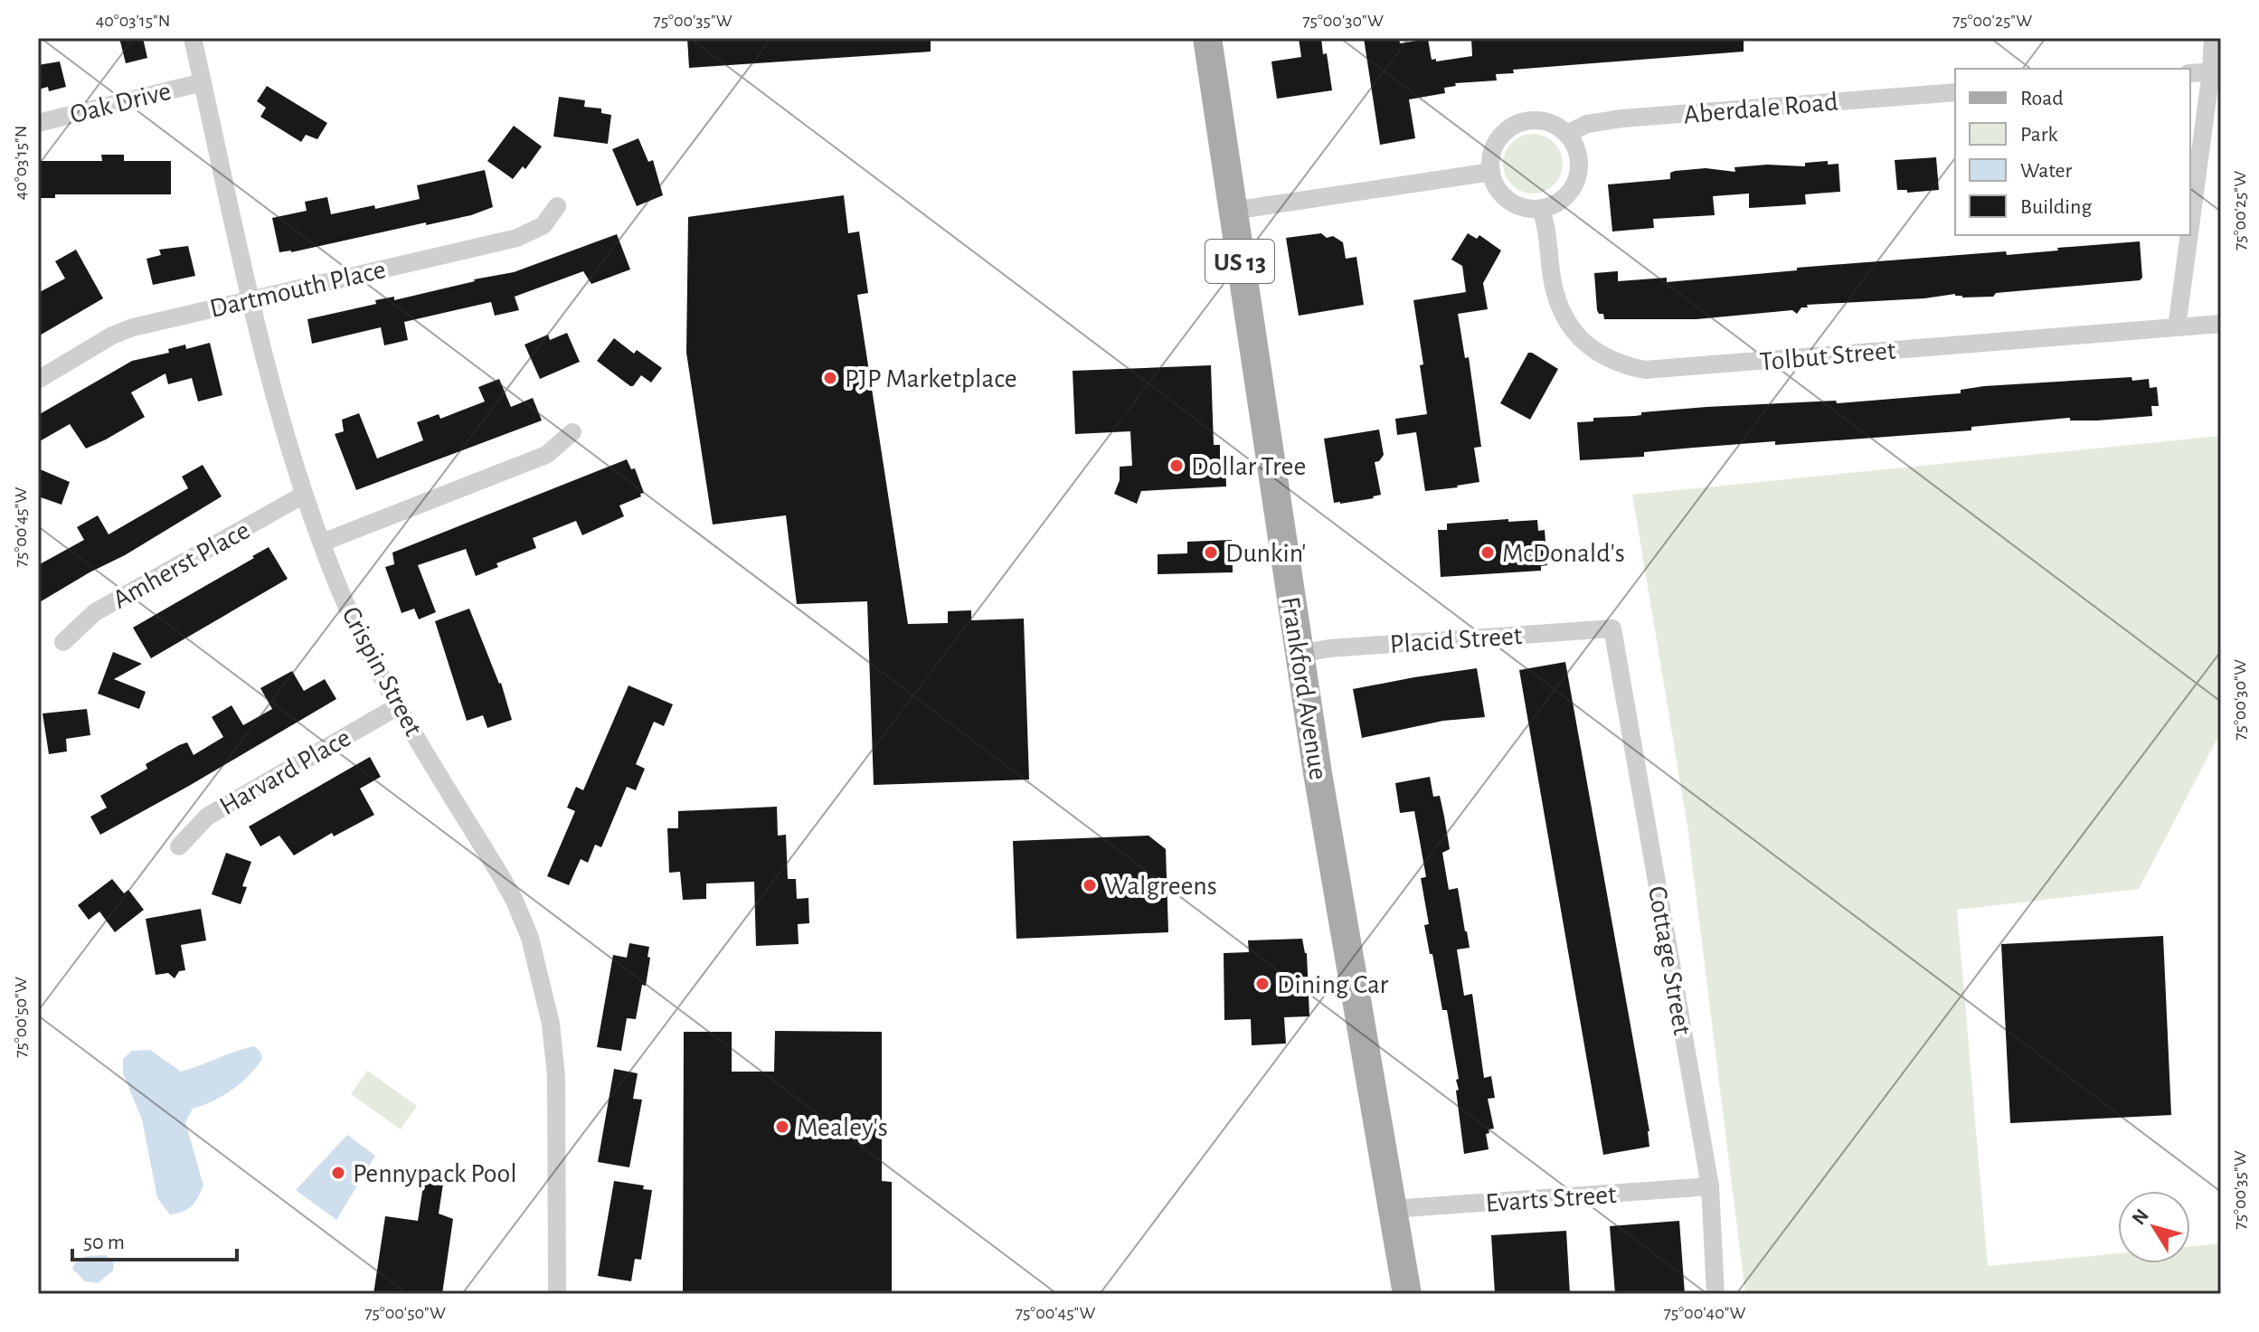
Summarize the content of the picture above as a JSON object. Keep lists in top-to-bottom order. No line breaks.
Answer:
{"streets":{"main road":["US 13","Frankford Avenue"],"street":["Oak Drive","Aberdale Road","Dartmouth Place","Tolbut Street","Amherst Place","Placid Street","Crispin Street","Harvard Place","Cottage Street","Evarts Street"]},"crossings":[["Oak Drive","Crispin Street"],["Aberdale Road","Tolbut Street"],["Dartmouth Place","Crispin Street"],["Amherst Place","Crispin Street"],["Placid Street","Frankford Avenue"],["Placid Street","Cottage Street"],["Crispin Street","Harvard Place"],["Frankford Avenue","Evarts Street"],["Cottage Street","Evarts Street"]],"places":["PJP Marketplace","Dollar Tree","Dunkin'","McDonald's","Walgreens","Dining Car","Mealey's","Pennypack Pool"],"legend":["Road","Park","Water","Building"],"scale_bar":"50 m","north":"top left","coordinates":["40°03'15\"N","75°00'35\"W","75°00'30\"W","75°00'25\"W","75°00'45\"W","75°00'50\"W","75°00'40\"W"]}
